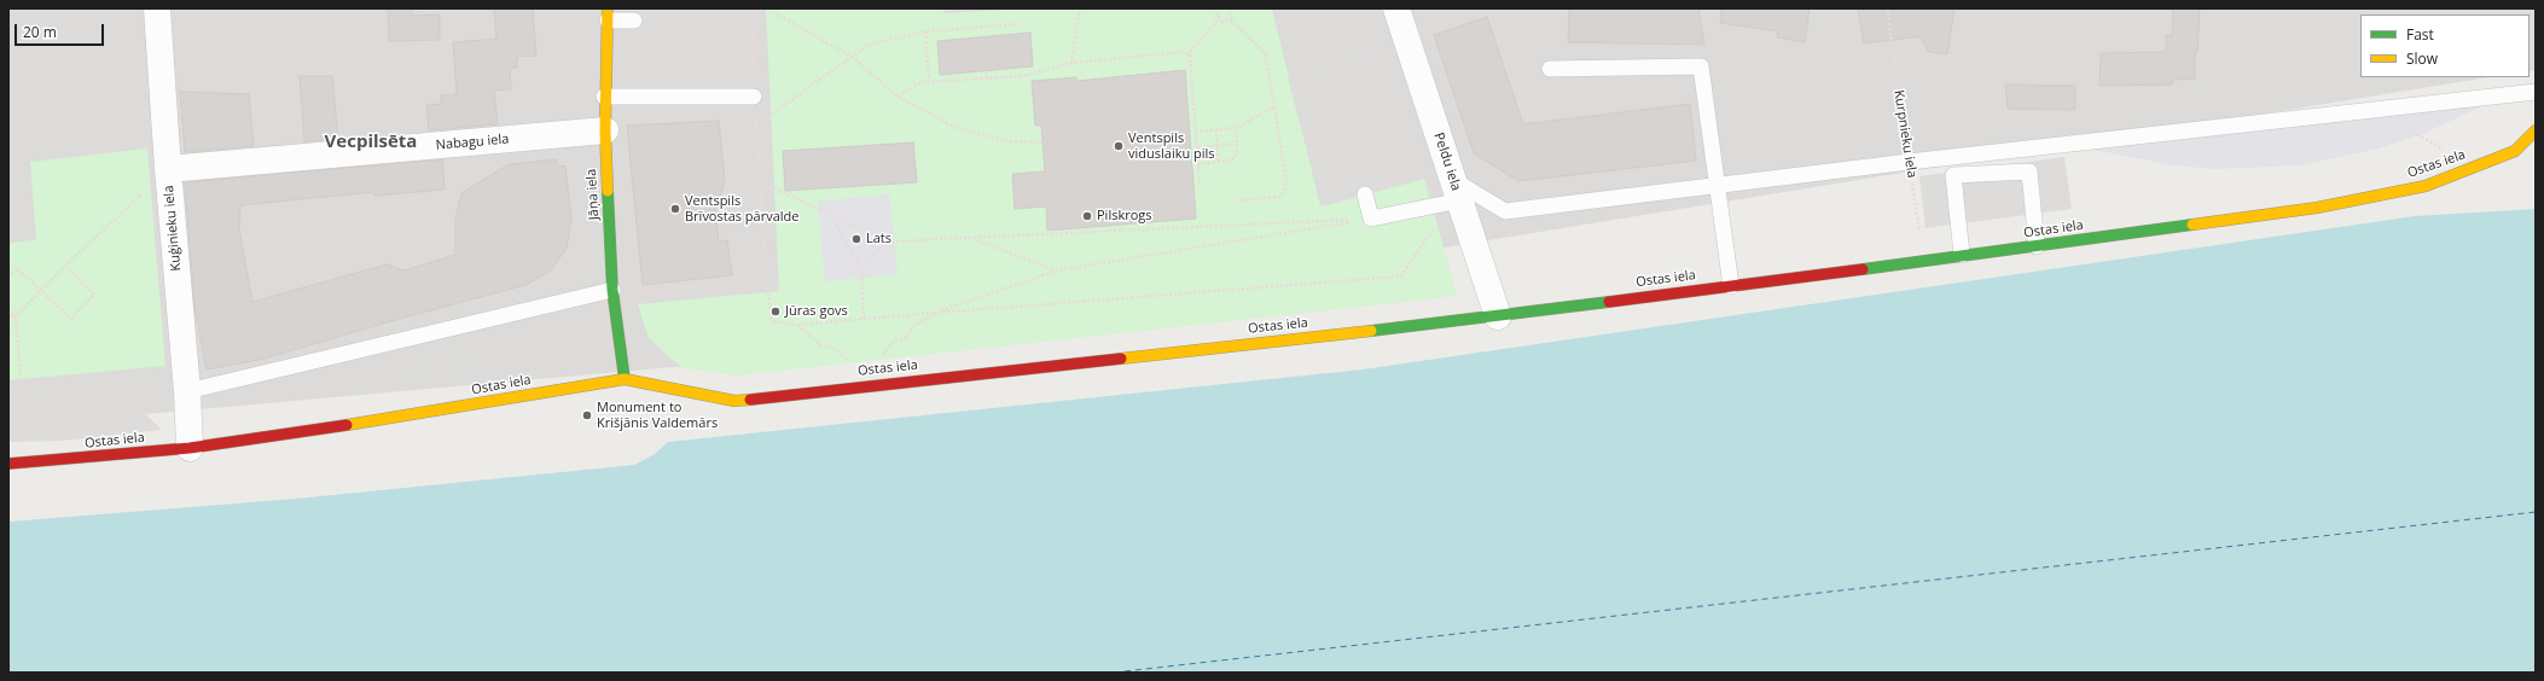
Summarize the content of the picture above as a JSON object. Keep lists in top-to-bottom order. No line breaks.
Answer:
{"streets":{"street":["Nabagu iela","Peldu iela","Ostas iela","Jāņa iela","Kuģinieku iela"],"path":["Kurpnieku iela"]},"crossings":[["Kurpnieku iela","Ostas iela"],["Nabagu iela","Jāņa iela"],["Nabagu iela","Kuģinieku iela"],["Peldu iela","Ostas iela"],["Ostas iela","Jāņa iela"],["Ostas iela","Kuģinieku iela"]],"districts":["Vecpilsēta"],"places":["Ventspils viduslaiku pils","Ventspils Brīvostas pārvalde","Pilskrogs","Lats","Jūras govs","Monument to Krišjānis Valdemārs"],"legend":["Fast","Slow"],"scale_bar":"20 m"}
